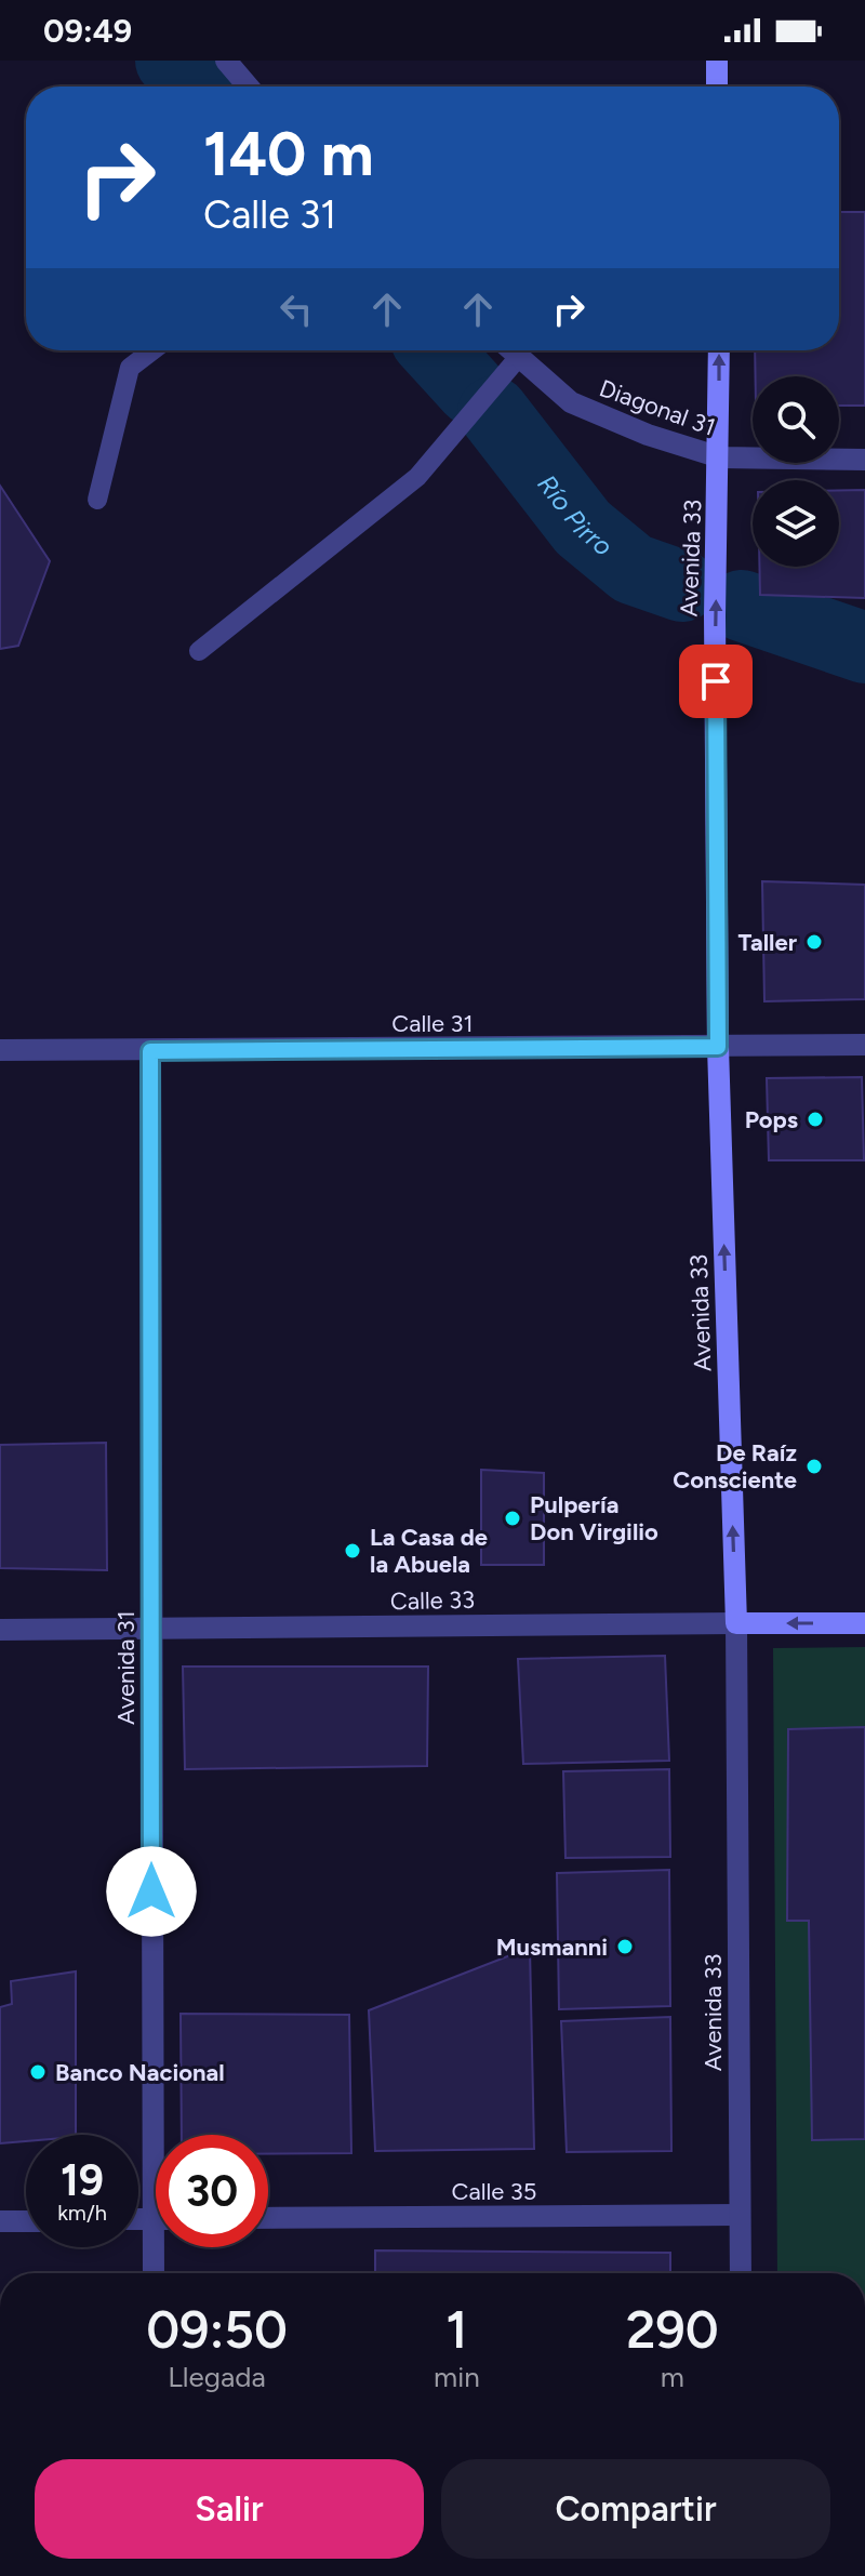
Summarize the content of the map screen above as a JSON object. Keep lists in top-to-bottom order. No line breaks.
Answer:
{"streets":{"main road":["Avenida 33","Calle 33"],"street":["Diagonal 31","Calle 31","Avenida 31","Calle 35"]},"crossings":[["Diagonal 31","Avenida 33"],["Avenida 33","Calle 31"],["Avenida 33","Calle 33"],["Avenida 33","Calle 35"],["Calle 31","Avenida 31"],["Calle 33","Avenida 31"]],"one_way":["Avenida 33"],"water":["Río Pirro"],"places":["Taller","Pops","De Raíz Consciente","Pulpería Don Virgilio","La Casa de la Abuela","Musmanni","Banco Nacional"],"page":{"status":"09:49","turn":["140 m","Calle 31"],"speed":"19 km/h","limit":"30","eta":["09:50","Llegada","1","min","290","m"],"buttons":["Salir","Compartir"]}}
